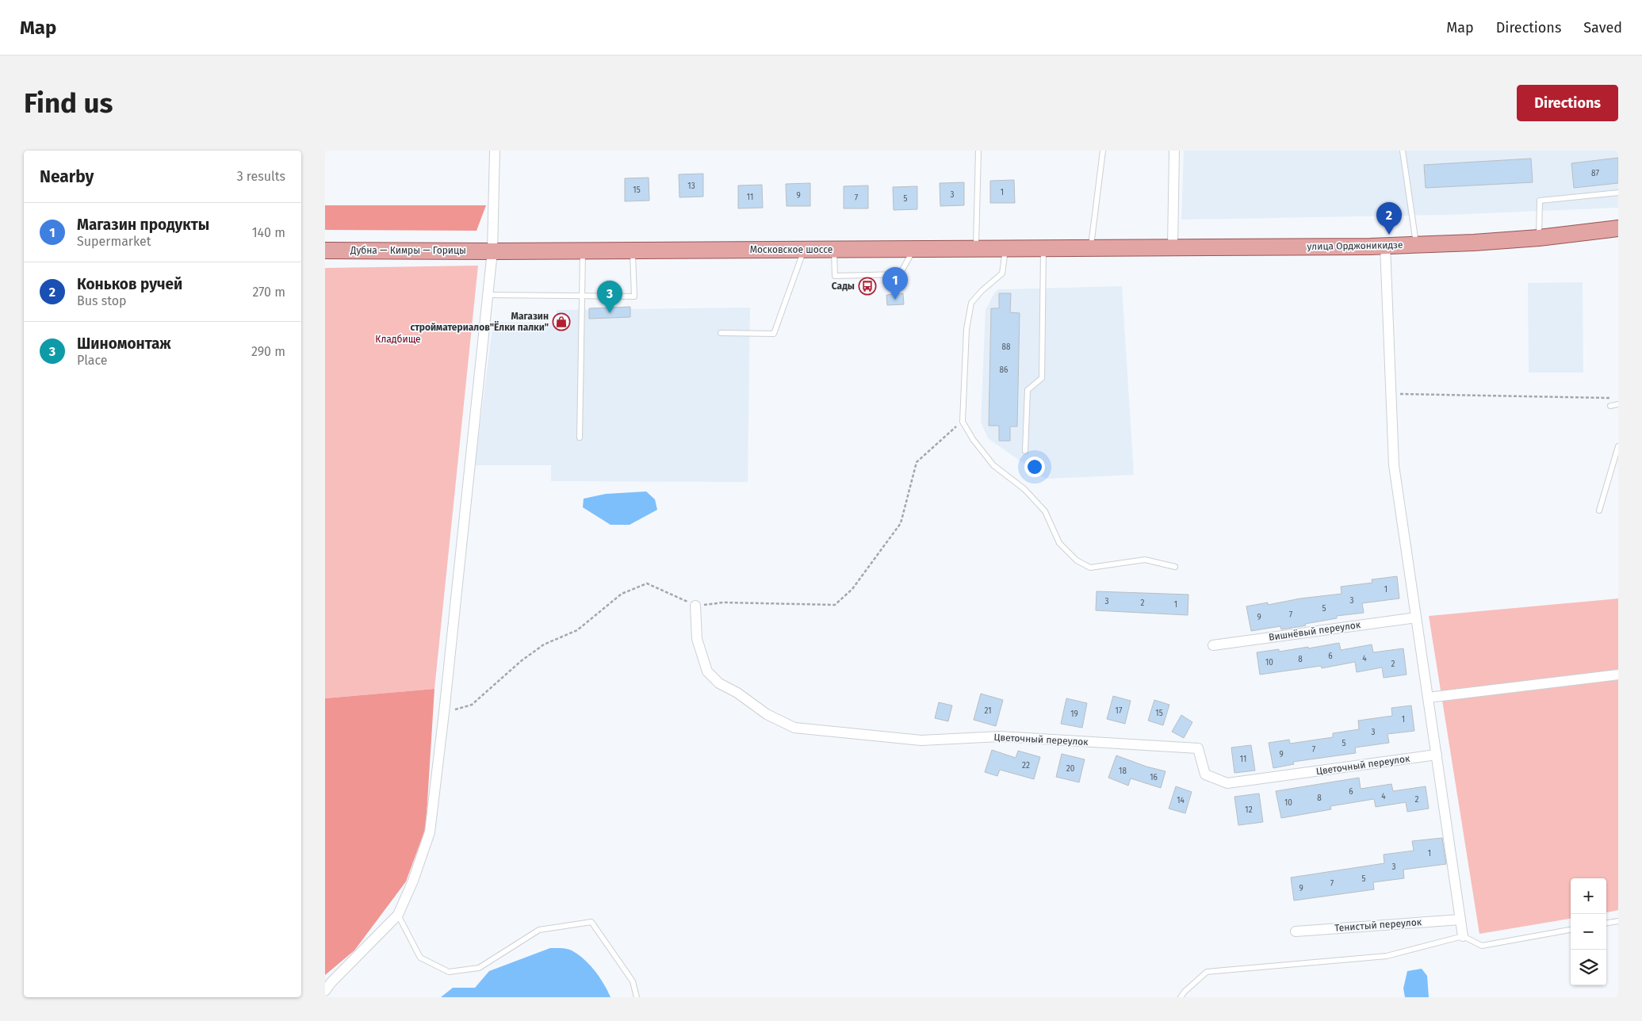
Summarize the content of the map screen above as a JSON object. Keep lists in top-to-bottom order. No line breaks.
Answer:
{"streets":{"main road":["улица Орджоникидзе","Московское шоссе","Дубна — Кимры — Горицы"],"street":["Вишнёвый переулок","Цветочный переулок","Тенистый переулок"]},"crossings":[["улица Орджоникидзе","Московское шоссе"],["Московское шоссе","Дубна — Кимры — Горицы"]],"parks":["Кладбище"],"places":{"bus stop":["Сады"],"shop":["Магазин стройматериалов\"Ёлки палки\""]},"house_numbers":["87","13","15","1","3","9","11","7","5","88","86","1","3","3","2","1","5","7","9","6","4","8","10","2","21","17","15","19","1","3","5","7","9","11","22","20","18","16","6","4","8","2","14","10","12","1","3","5","7","9"],"page":{"header":"Map","nav":["Map","Directions","Saved"],"buttons":"Directions","title":"Find us","heading":["Nearby","3 results"],"list":[{"mark":"1","name":"Магазин продукты","note":"Supermarket","value":"140 m"},{"mark":"2","name":"Коньков ручей","note":"Bus stop","value":"270 m"},{"mark":"3","name":"Шиномонтаж","note":"Place","value":"290 m"}],"pins":["2","1","3"],"map_buttons":["+","−"]}}
